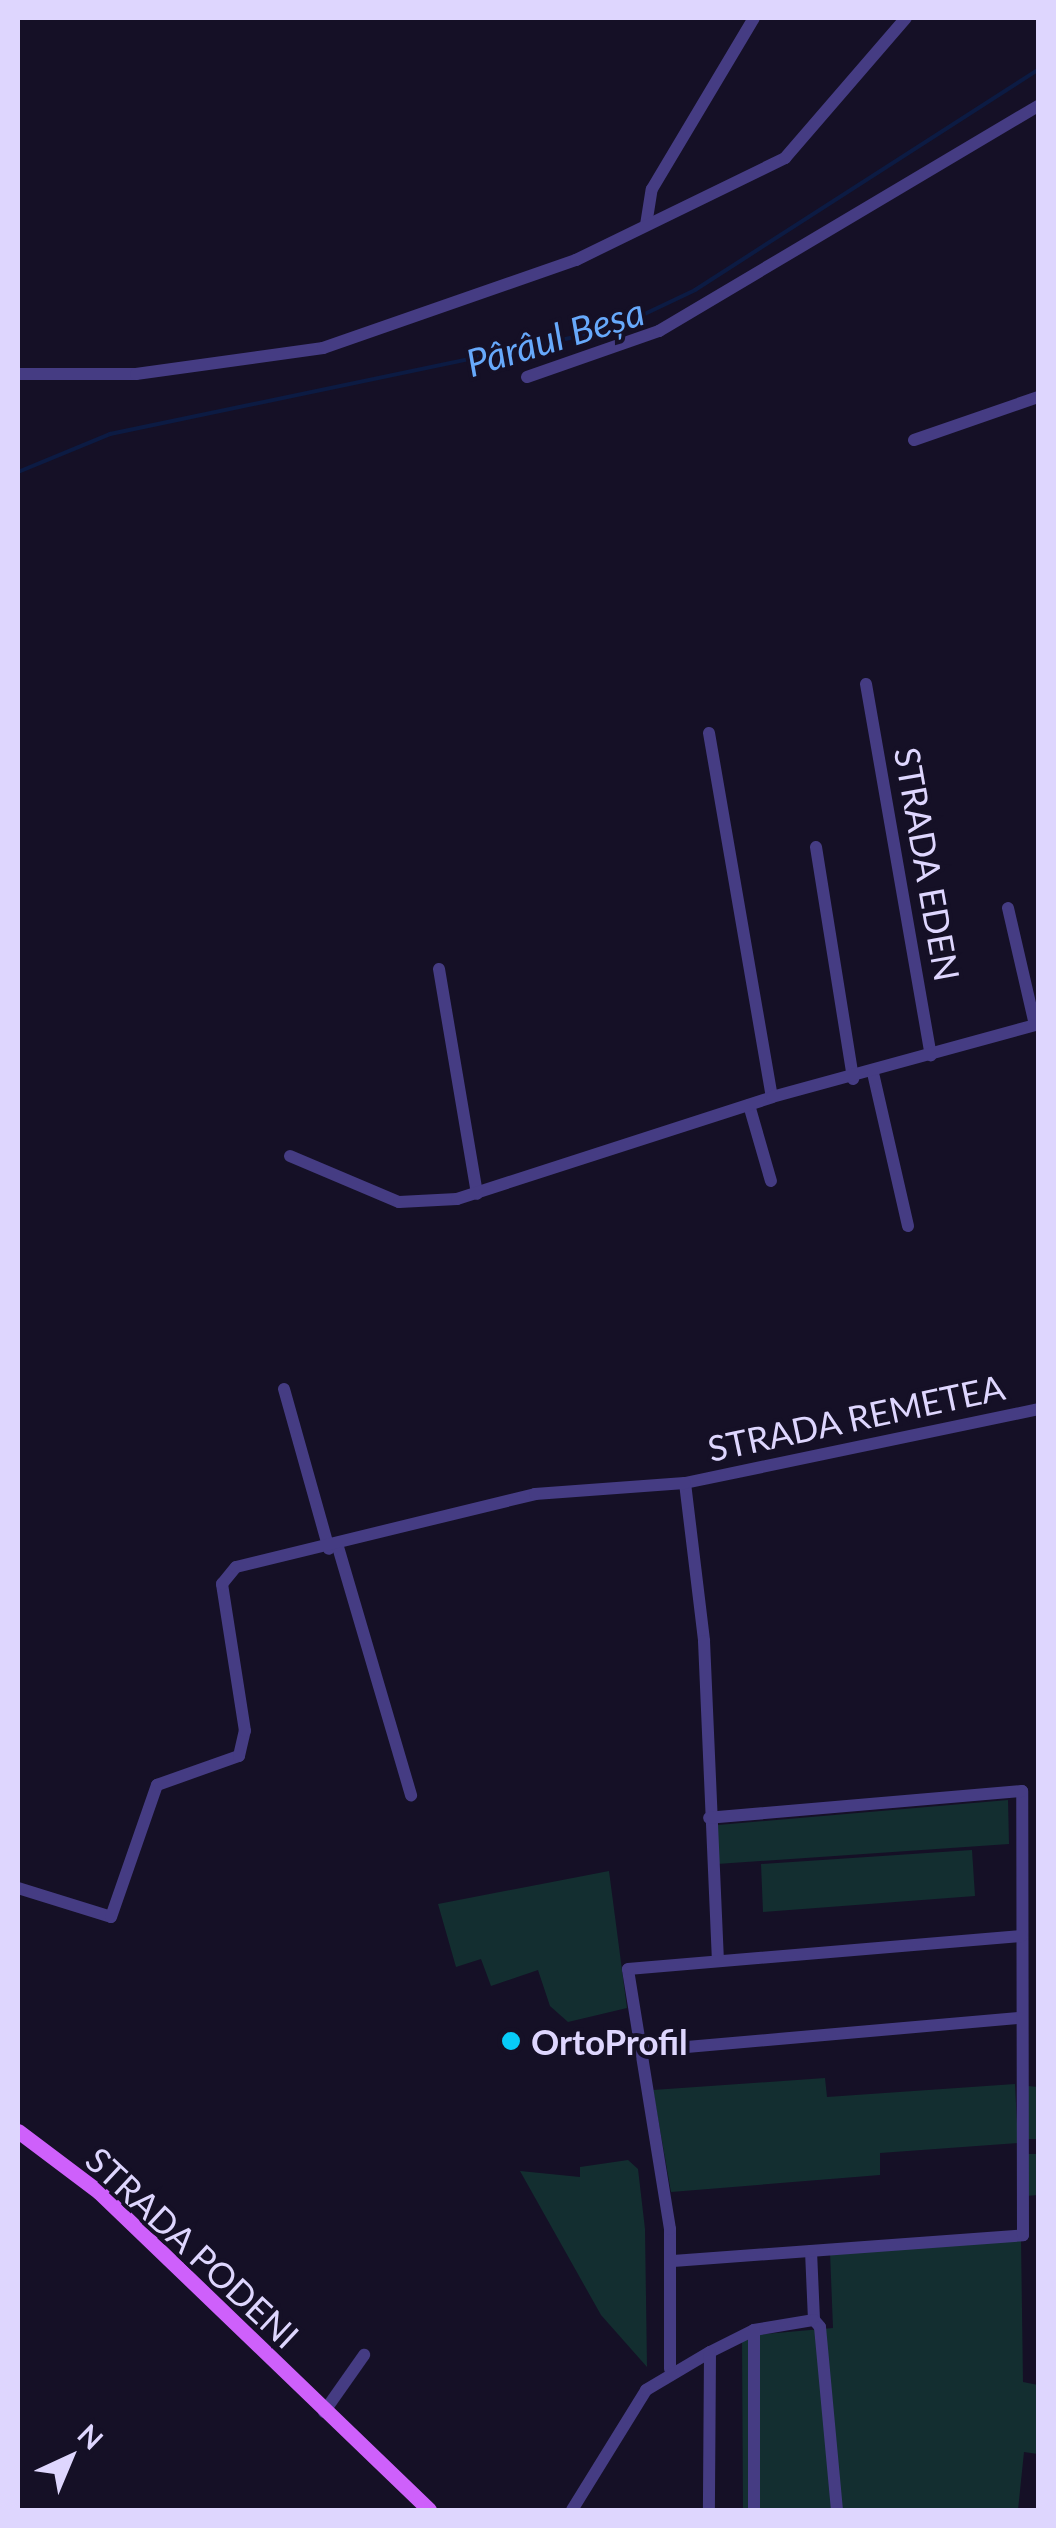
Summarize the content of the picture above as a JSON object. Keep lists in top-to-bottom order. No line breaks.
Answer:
{"streets":{"main road":["STRADA PODENI"],"street":["STRADA EDEN","STRADA REMETEA"]},"water":["Pârâul Beșa"],"places":["OrtoProfil"],"north":"top right"}
